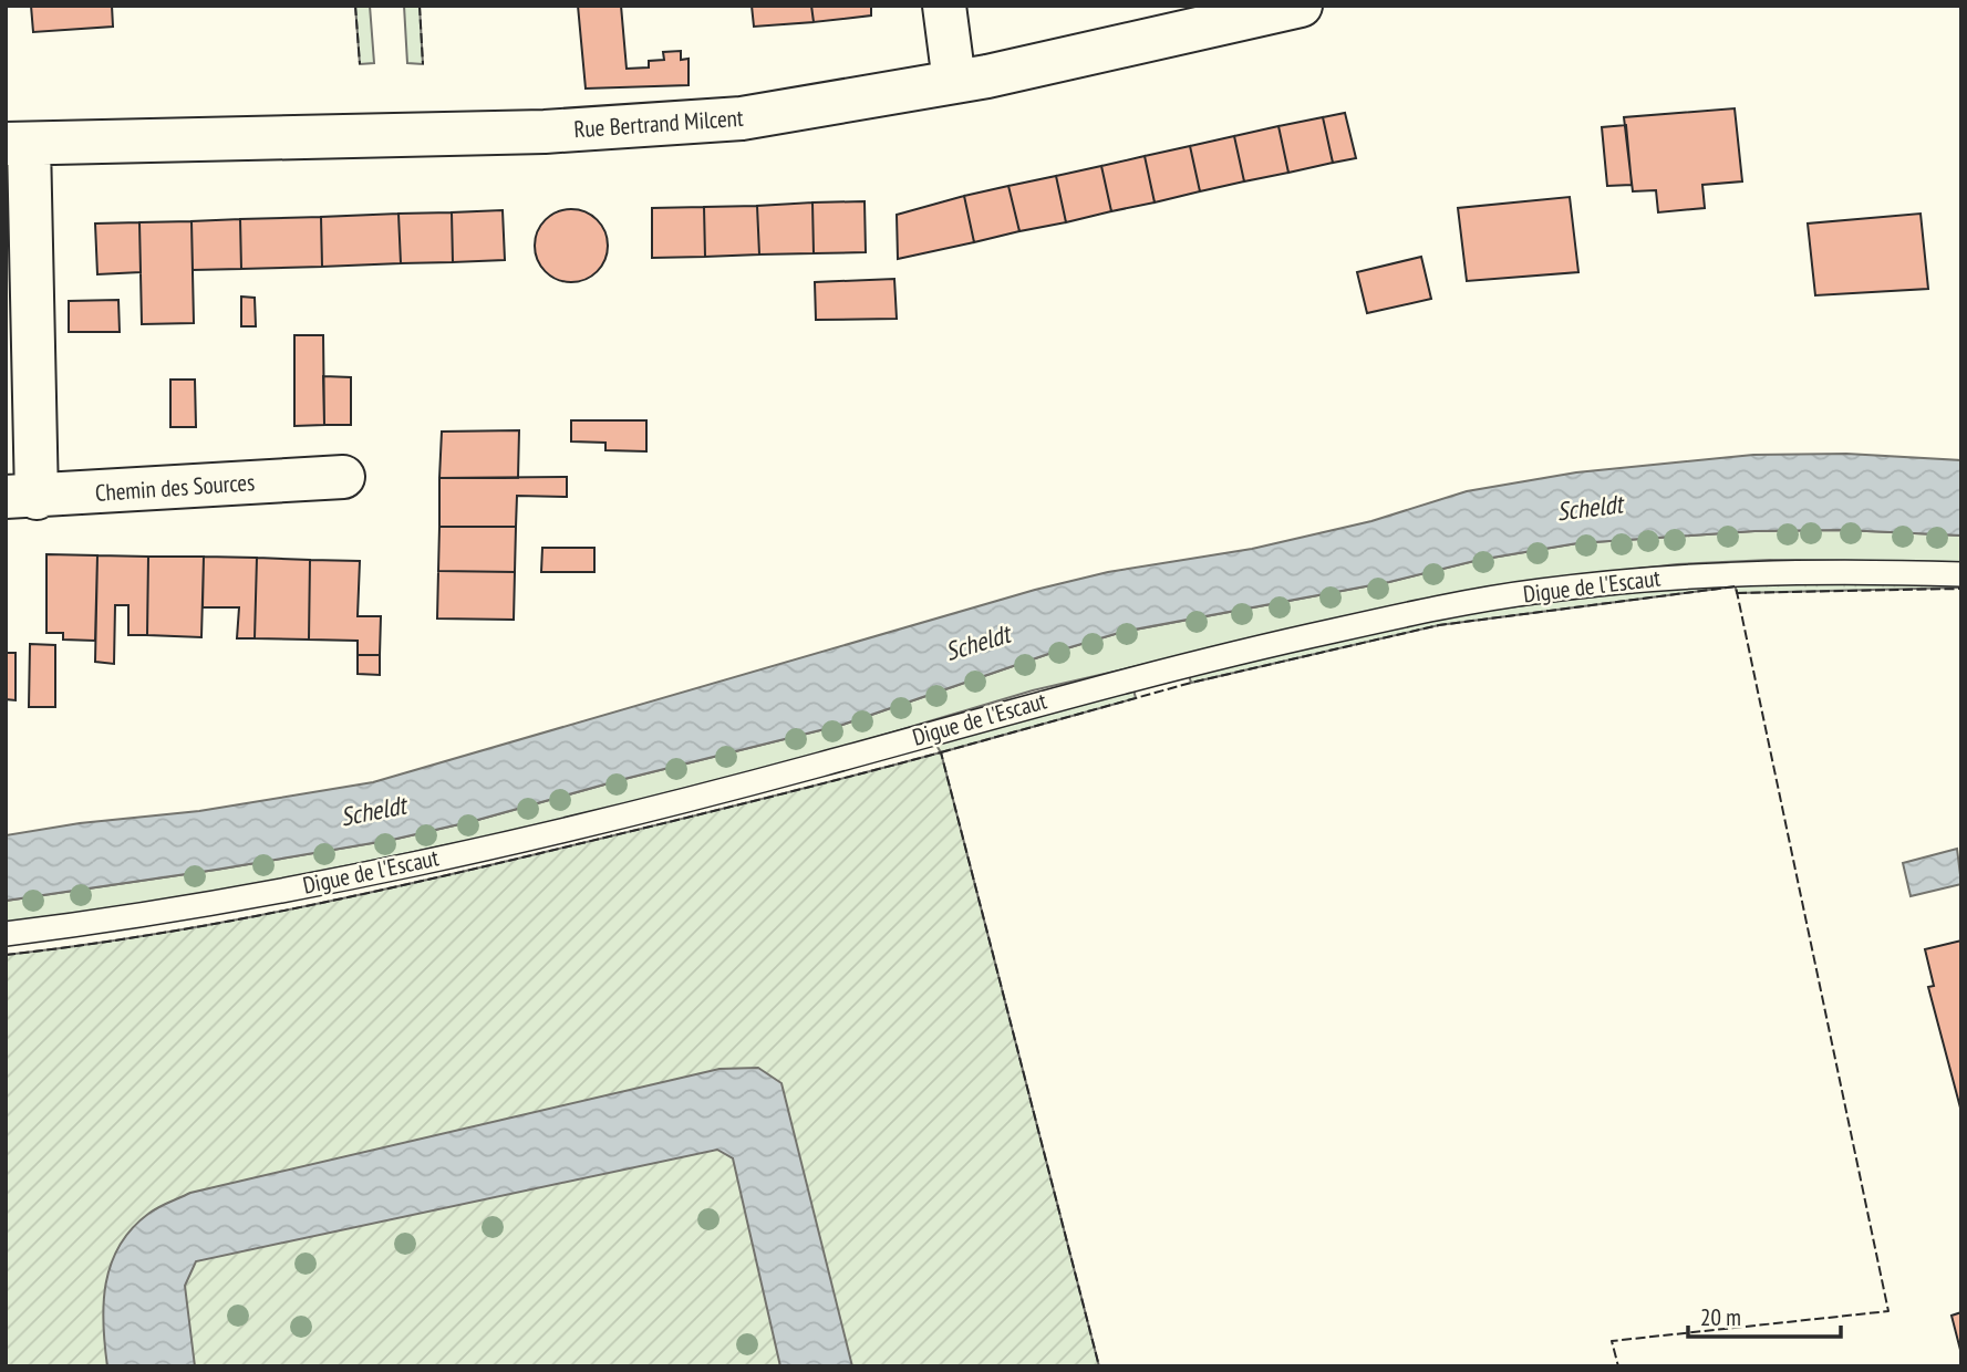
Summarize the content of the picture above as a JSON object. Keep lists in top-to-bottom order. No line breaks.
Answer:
{"streets":{"street":["Rue Bertrand Milcent","Chemin des Sources"],"lane":["Digue de l'Escaut"]},"water":["Scheldt"],"scale_bar":"20 m"}
